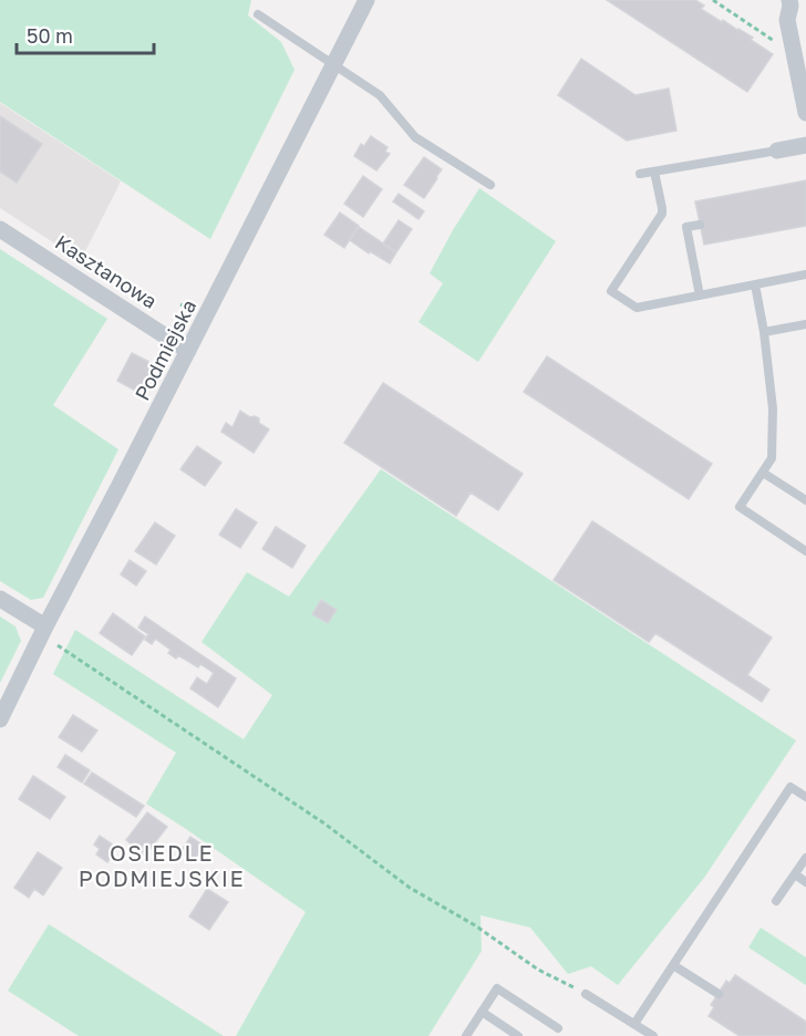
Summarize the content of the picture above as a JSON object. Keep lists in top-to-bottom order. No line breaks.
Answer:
{"streets":{"street":["Kasztanowa","Podmiejska"]},"crossings":[["Kasztanowa","Podmiejska"]],"districts":["OSIEDLE PODMIEJSKIE"],"scale_bar":"50 m"}
